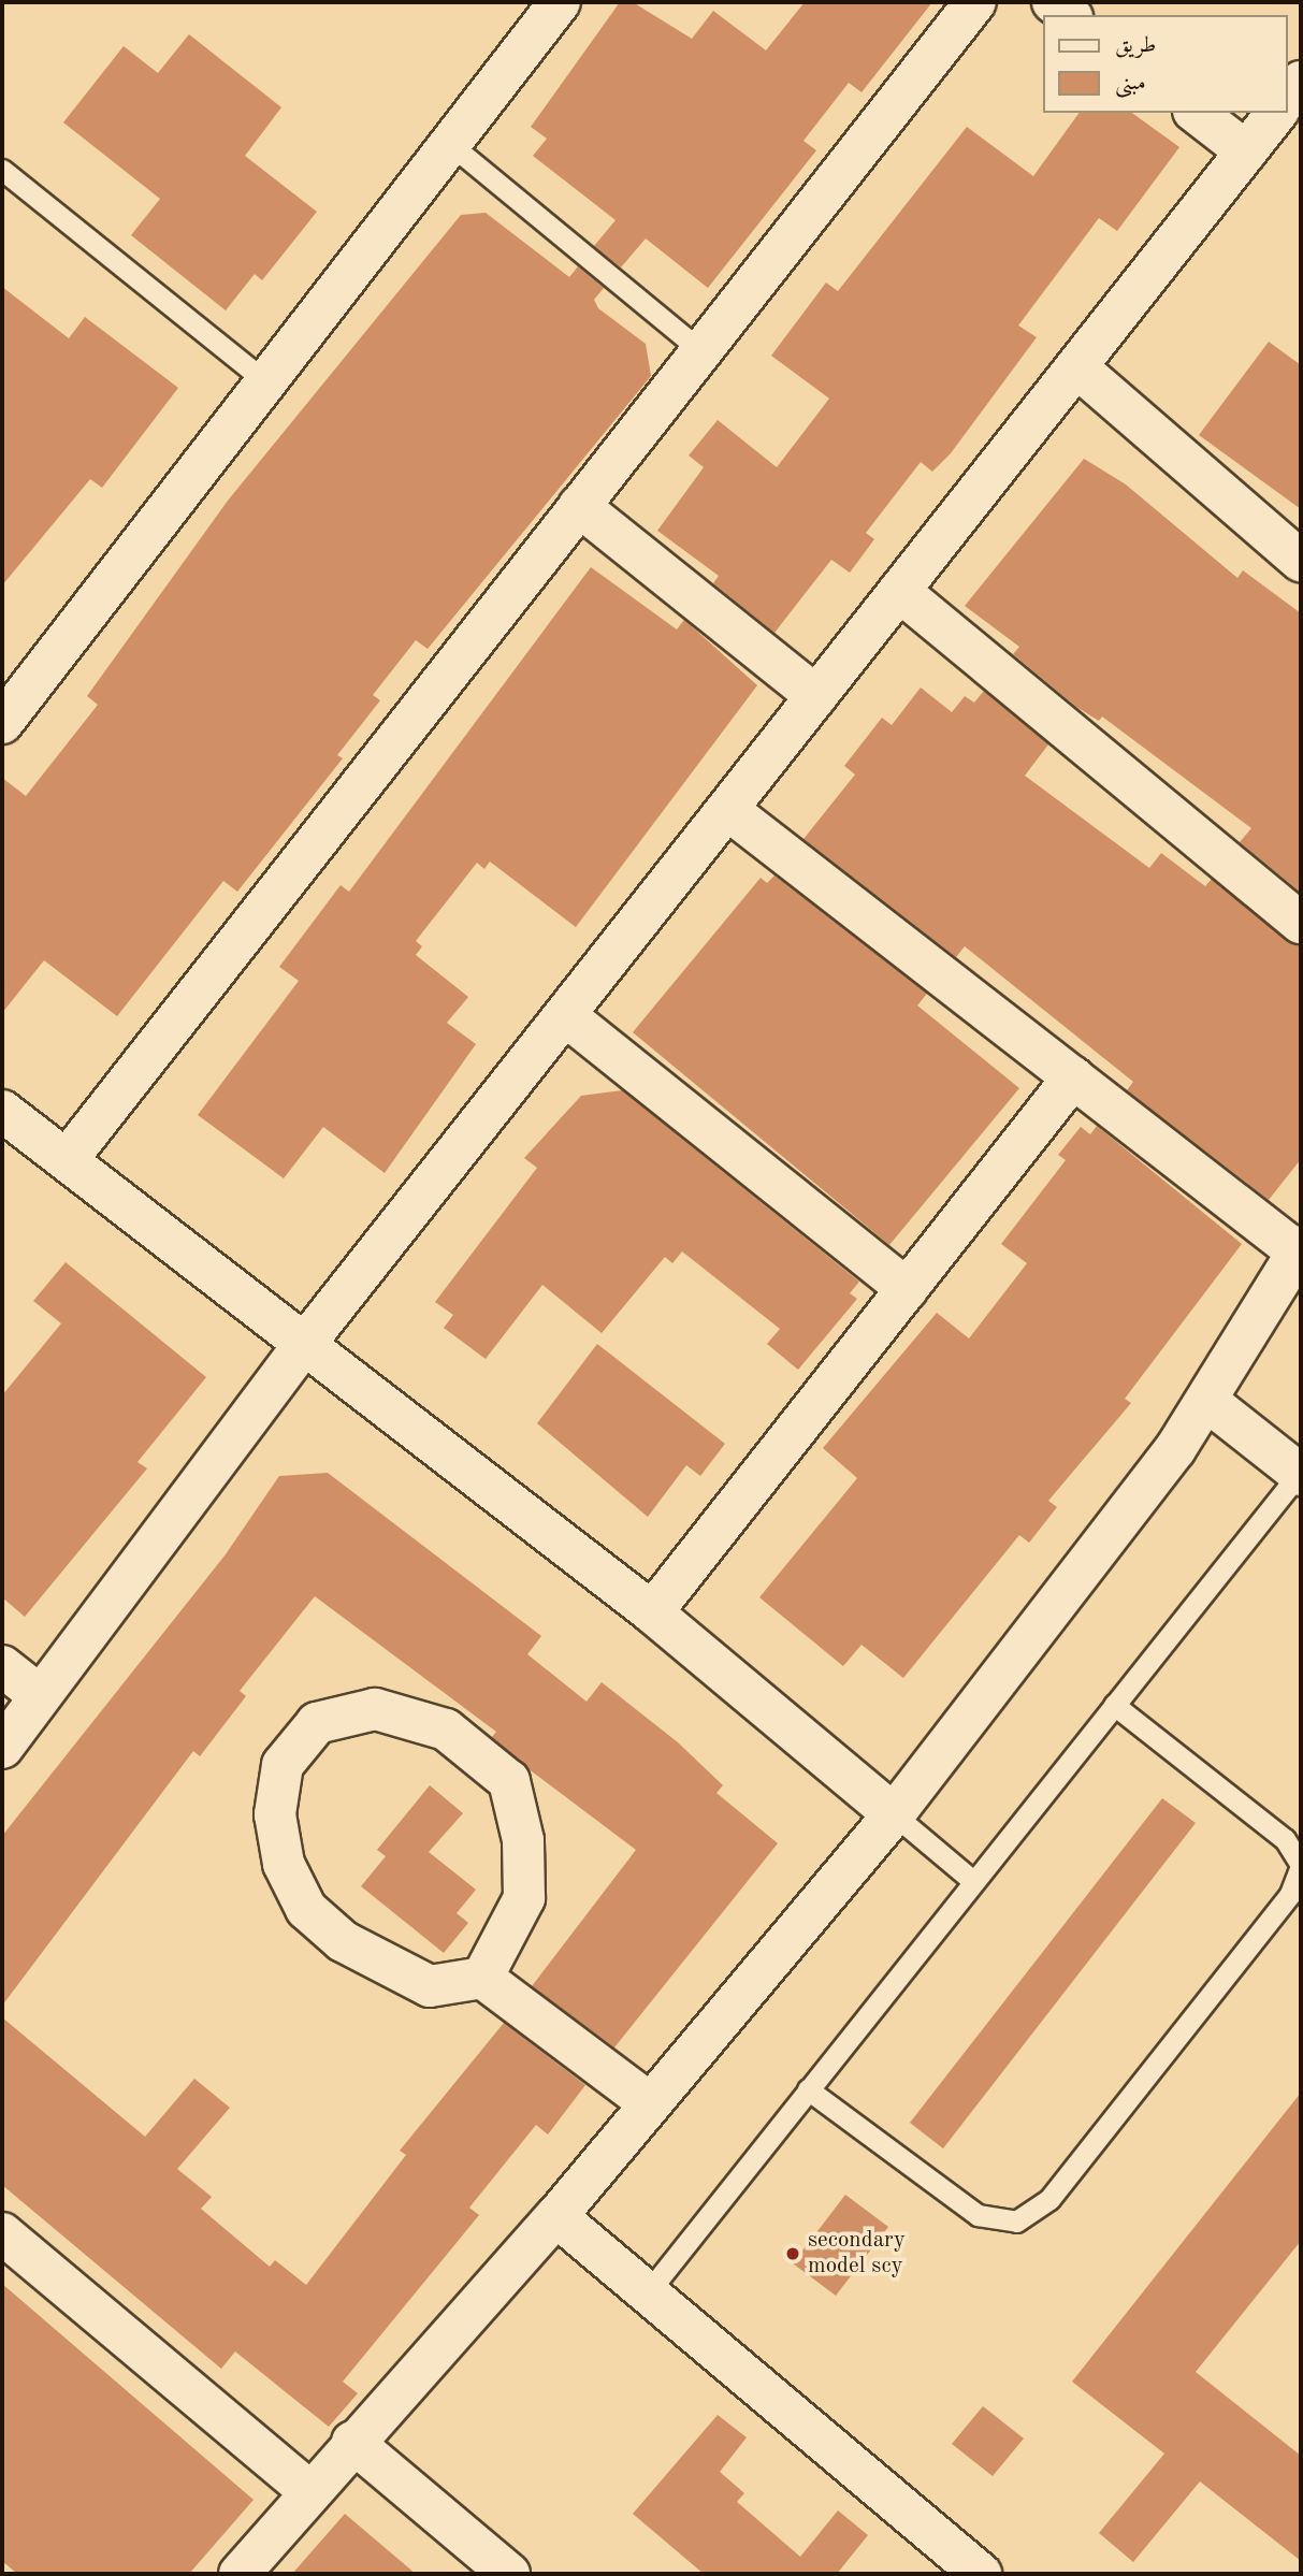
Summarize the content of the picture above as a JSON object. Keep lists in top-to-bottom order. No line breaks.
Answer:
{"places":["secondary model scy"],"legend":["طريق","مبنى"]}
